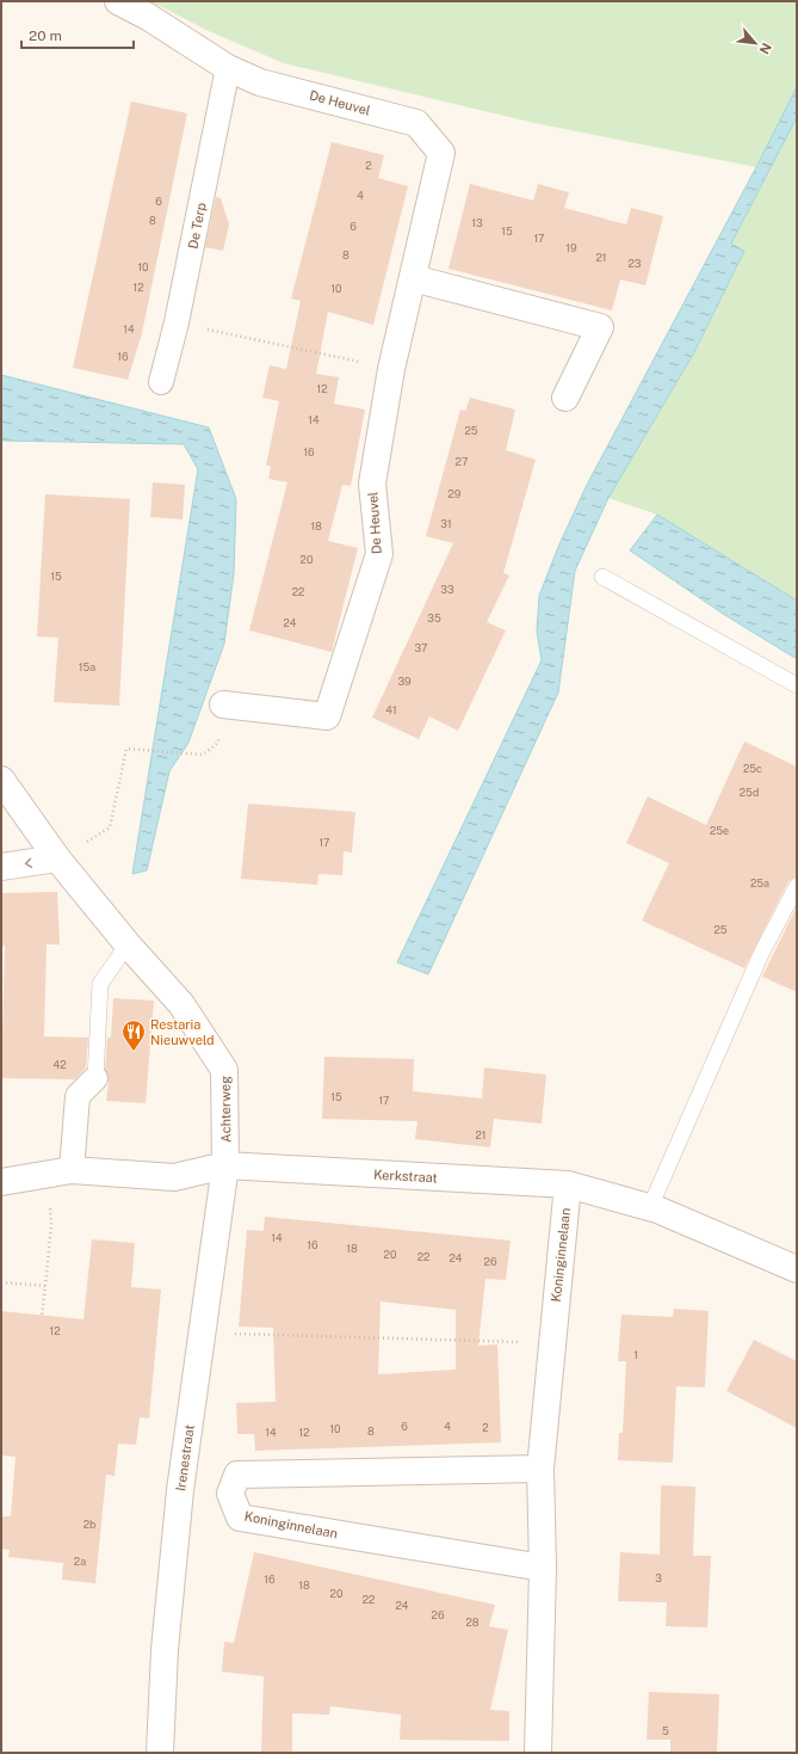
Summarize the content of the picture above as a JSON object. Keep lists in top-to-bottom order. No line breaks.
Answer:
{"streets":{"street":["De Heuvel","De Terp","Achterweg","Kerkstraat","Koninginnelaan","Irenestraat"]},"crossings":[["De Heuvel","De Terp"],["Achterweg","Kerkstraat"],["Achterweg","Irenestraat"],["Kerkstraat","Koninginnelaan"],["Kerkstraat","Irenestraat"]],"places":{"restaurant":["Restaria Nieuwveld"]},"house_numbers":["2","4","6","8","13","6","15","17","19","8","21","23","10","12","10","14","16","12","14","25","16","27","29","31","18","20","15","33","22","35","24","37","15a","39","41","25c","25d","25e","17","25a","25","42","15","17","21","14","16","18","20","22","24","26","12","1","6","4","2","10","8","14","12","2b","2a","3","16","18","20","22","24","26","28","5"],"scale_bar":"20 m","north":"bottom right"}
